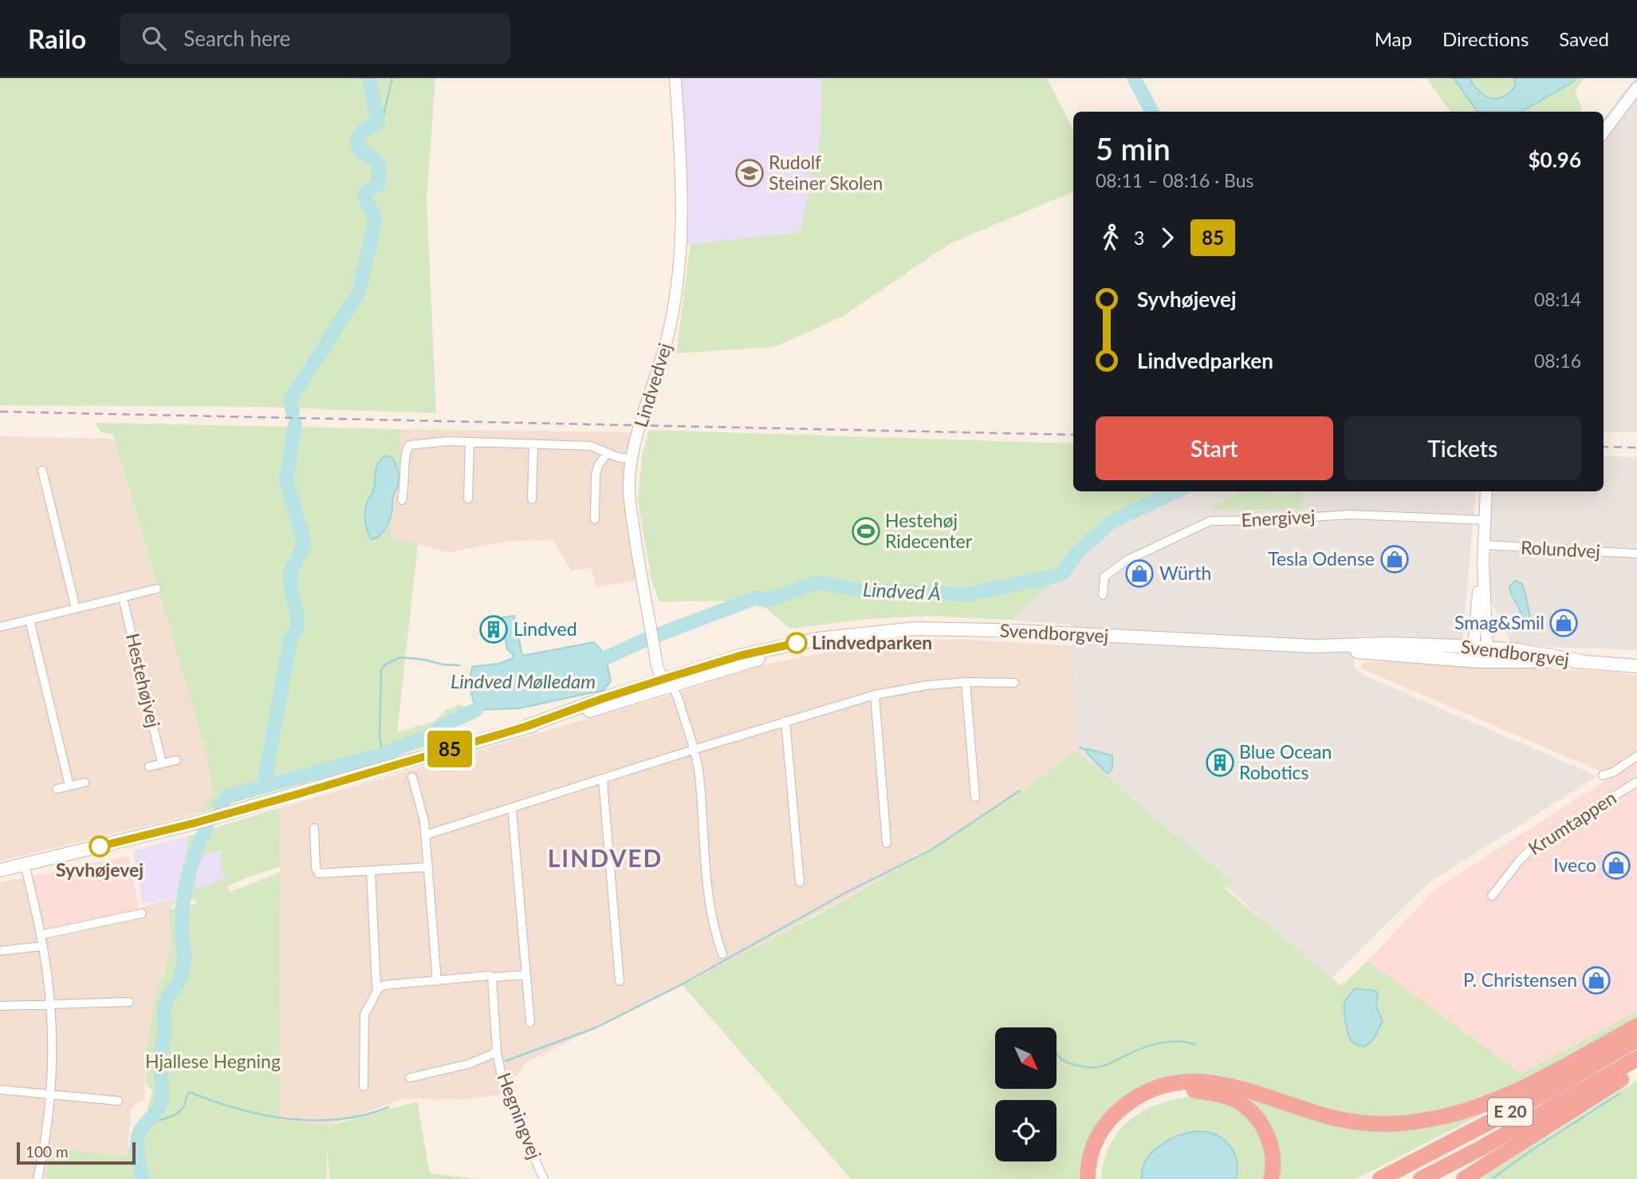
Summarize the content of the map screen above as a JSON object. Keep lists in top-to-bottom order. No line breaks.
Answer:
{"streets":{"highway":["E 20"],"main road":["Svendborgvej"],"street":["Lindvedvej","Energivej","Rolundvej","Hestehøjvej","Krumtappen","Hegningvej"]},"crossings":[["Lindvedvej","Svendborgvej"]],"districts":["LINDVED"],"water":["Lindved Å","Lindved Mølledam"],"parks":["Hjallese Hegning"],"places":{"school or university":["Rudolf Steiner Skolen"],"sports":["Hestehøj Ridecenter"],"shop":["Tesla Odense","Würth","Smag&Smil","Iveco","P. Christensen"],"building":["Lindved","Blue Ocean Robotics"],"other":["Lindvedparken","Syvhøjevej"]},"lines":["bus line 85"],"scale_bar":"100 m","north":"bottom right","page":{"header":"Railo","search":"Search here","nav":["Map","Directions","Saved"],"on_map":"85","heading":["5 min","08:11 – 08:16 · Bus","$0.96"],"legs":["3","85"],"list":[{"name":"Syvhøjevej","value":"08:14"},{"name":"Lindvedparken","value":"08:16"}],"buttons":["Start","Tickets"],"scale":"100 m"}}
